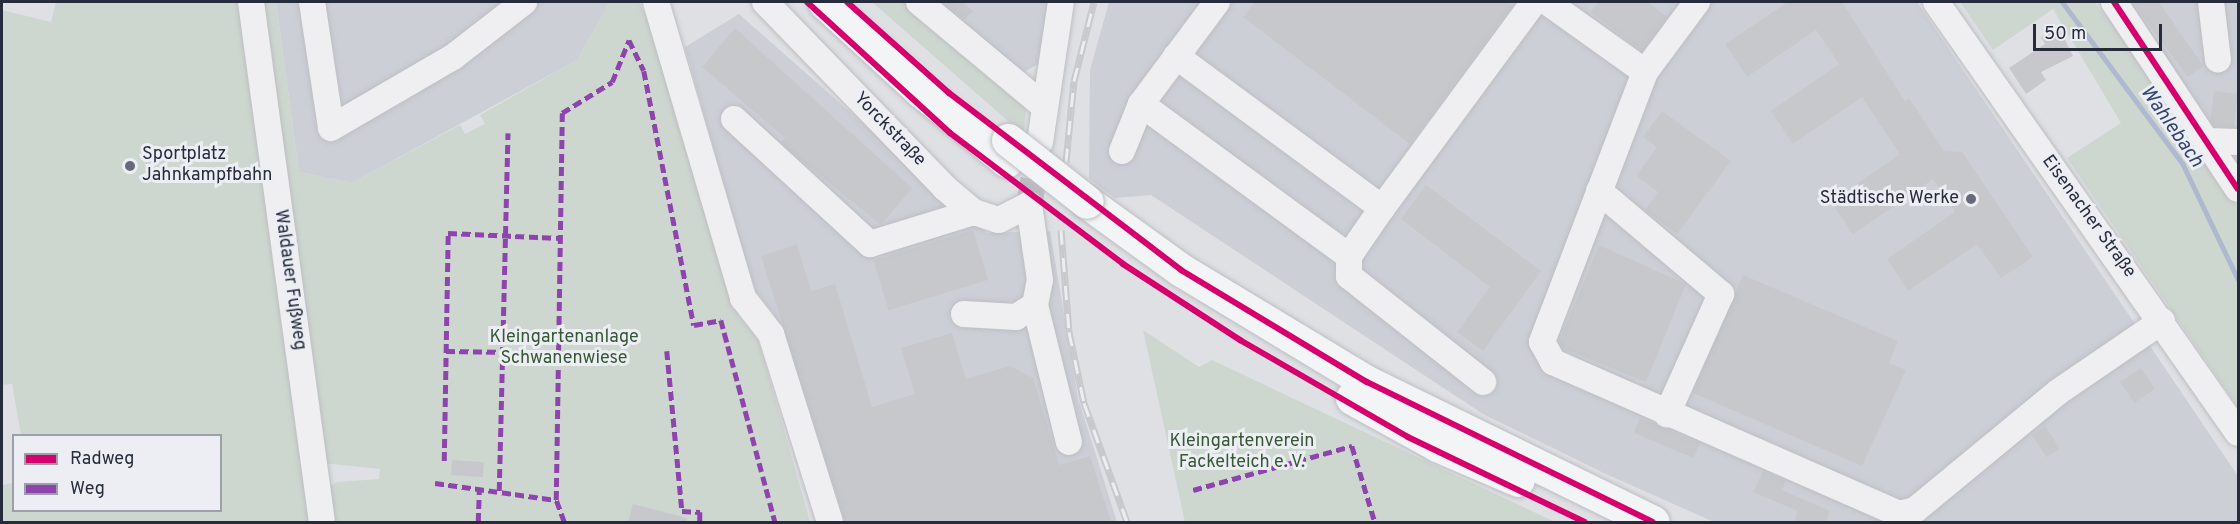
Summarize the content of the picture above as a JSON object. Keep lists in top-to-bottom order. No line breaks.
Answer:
{"streets":{"street":["Yorckstraße","Eisenacher Straße","Waldauer Fußweg"]},"water":["Wahlebach"],"parks":["Kleingartenanlage Schwanenwiese","Kleingartenverein Fackelteich e. V."],"places":["Sportplatz Jahnkampfbahn","Städtische Werke"],"legend":["Radweg","Weg"],"scale_bar":"50 m"}
